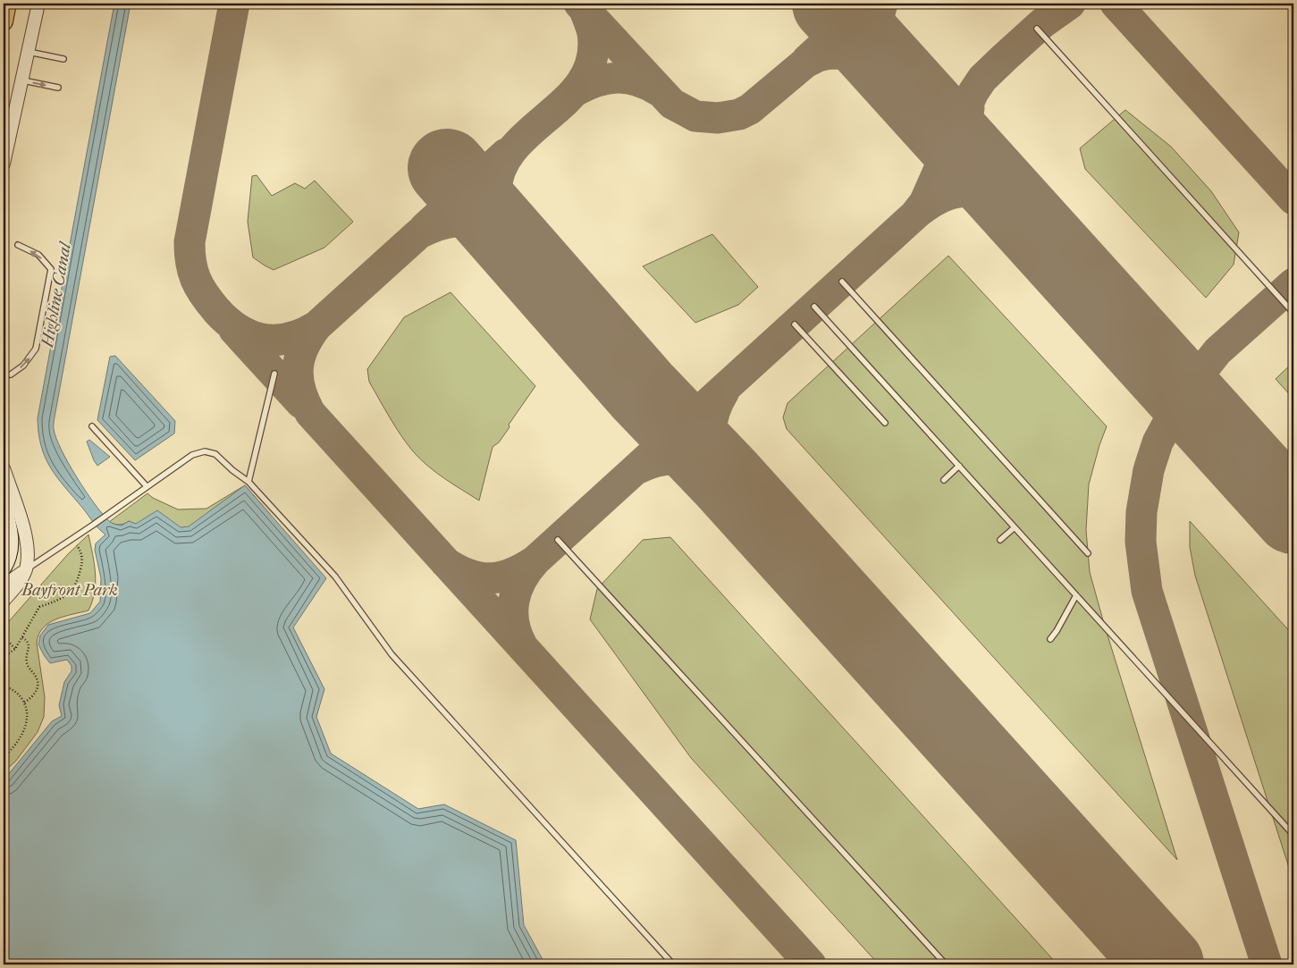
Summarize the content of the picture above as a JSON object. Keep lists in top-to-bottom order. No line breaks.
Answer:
{"water":["Highline Canal"],"parks":["Bayfront Park"]}
